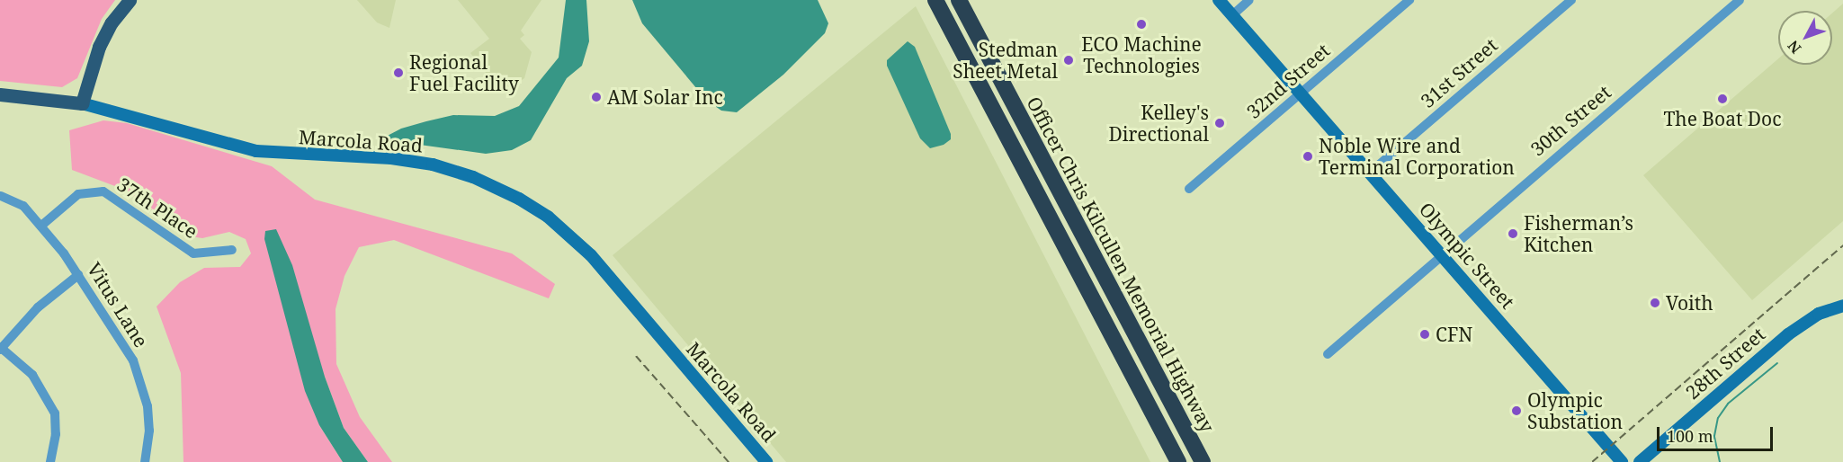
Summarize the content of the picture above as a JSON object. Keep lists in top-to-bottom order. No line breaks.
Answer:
{"streets":{"highway":["Officer Chris Kilcullen Memorial Highway"],"main road":["Marcola Road","Olympic Street","28th Street"],"street":["31st Street","32nd Street","30th Street","37th Place","Vitus Lane"]},"crossings":[["31st Street","Olympic Street"],["32nd Street","Olympic Street"],["30th Street","Olympic Street"],["37th Place","Vitus Lane"]],"places":["ECO Machine Technologies","Stedman Sheet Metal","Regional Fuel Facility","AM Solar Inc","The Boat Doc","Kelley's Directional","Noble Wire and Terminal Corporation","Fisherman’s Kitchen","Voith","CFN","Olympic Substation"],"scale_bar":"100 m","north":"bottom left"}
